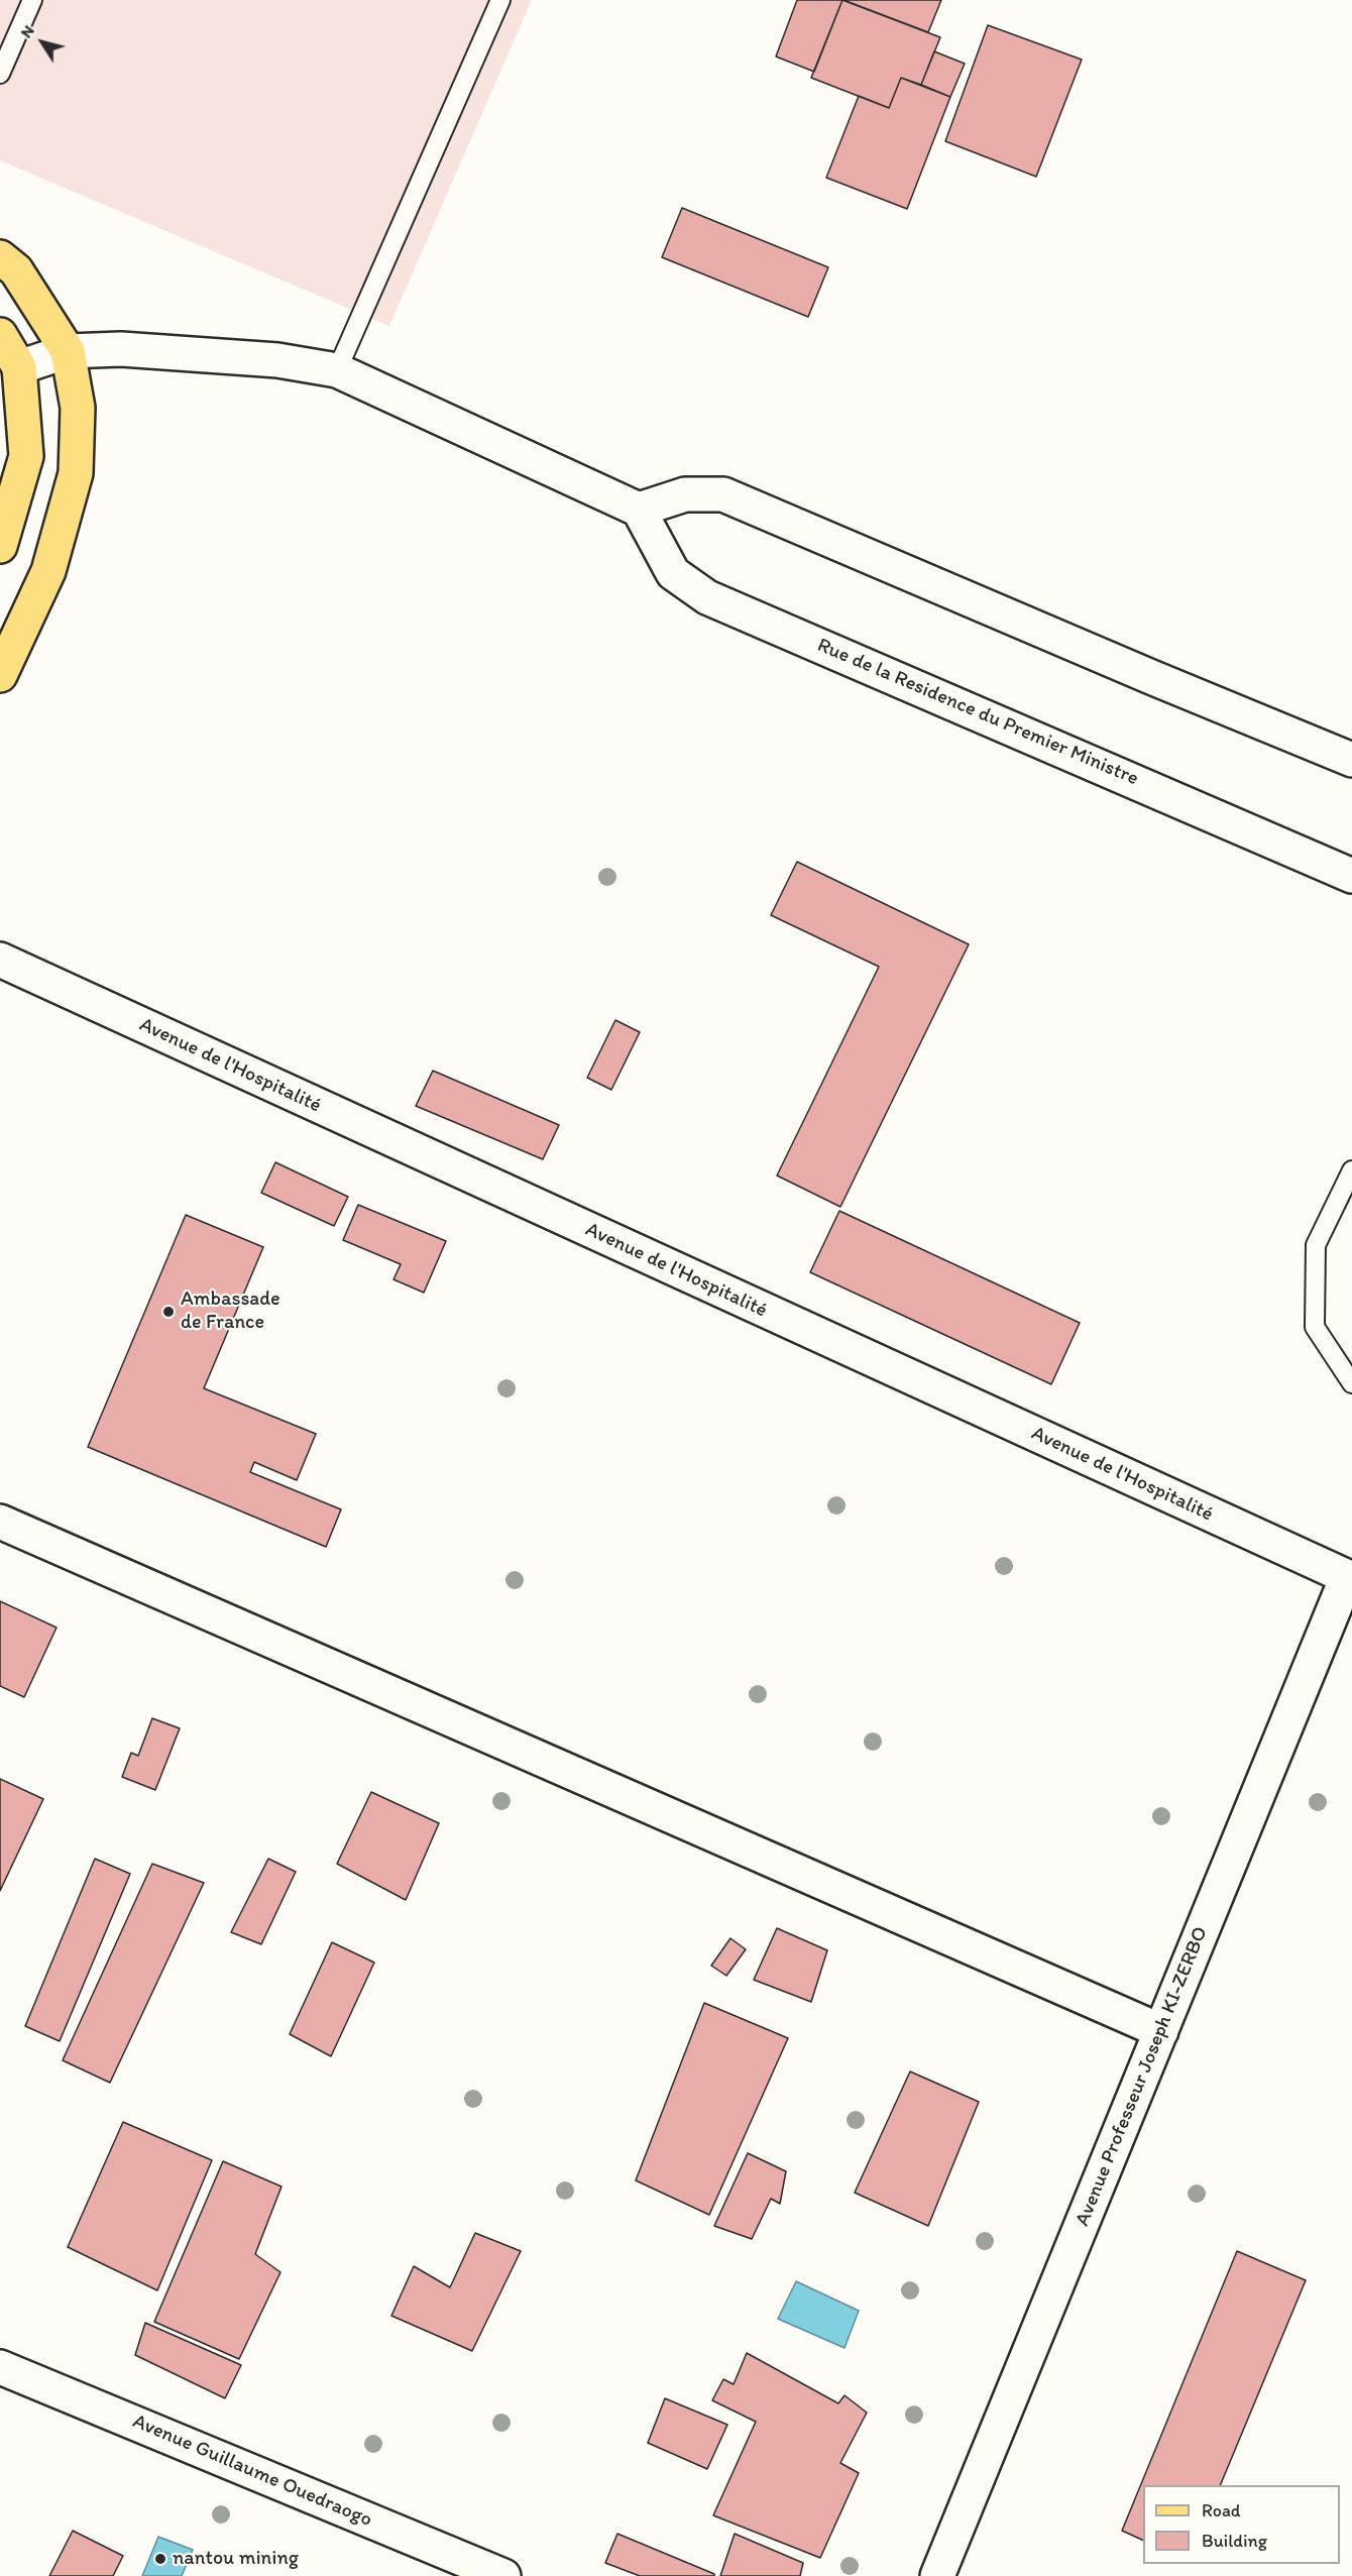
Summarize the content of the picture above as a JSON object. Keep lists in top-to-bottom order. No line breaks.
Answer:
{"streets":{"street":["Rue de la Residence du Premier Ministre","Avenue de l'Hospitalité","Avenue Professeur Joseph KI-ZERBO","Avenue Guillaume Ouedraogo"]},"crossings":[["Avenue de l'Hospitalité","Avenue Professeur Joseph KI-ZERBO"]],"places":["Ambassade de France","nantou mining"],"legend":["Road","Building"],"north":"top left"}
